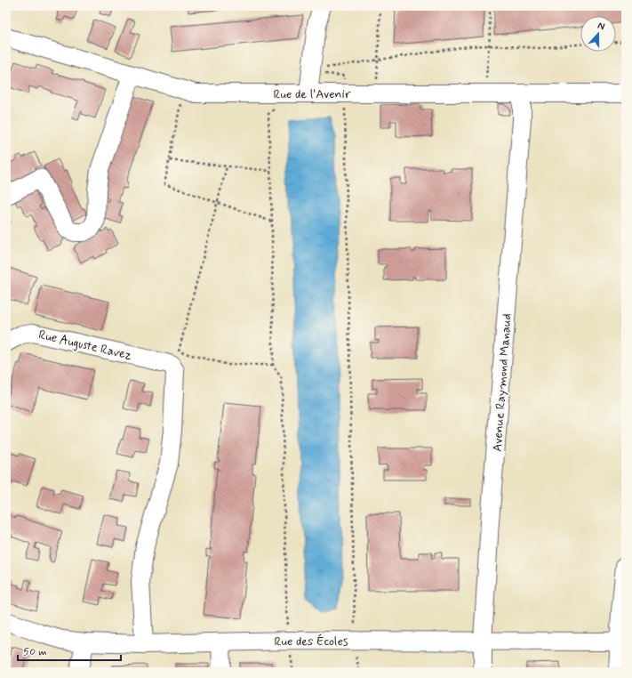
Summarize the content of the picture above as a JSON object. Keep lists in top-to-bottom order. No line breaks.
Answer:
{"streets":{"street":["Rue de l'Avenir","Rue Auguste Ravez","Avenue Raymond Manaud","Rue des Écoles"]},"crossings":[["Rue de l'Avenir","Avenue Raymond Manaud"],["Avenue Raymond Manaud","Rue des Écoles"]],"scale_bar":"50 m","north":"top"}
